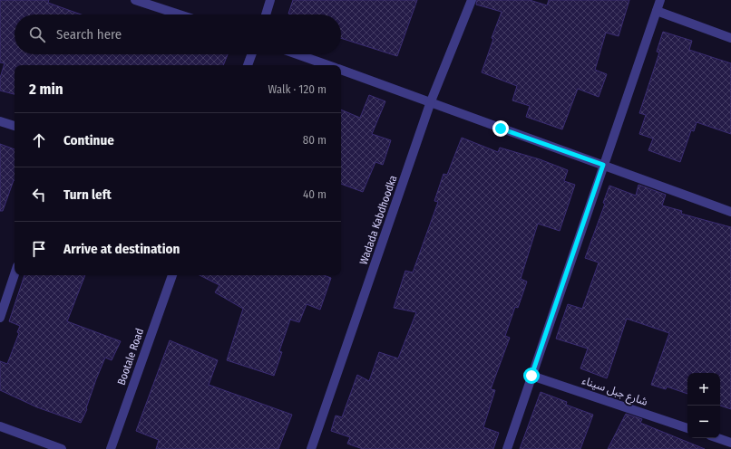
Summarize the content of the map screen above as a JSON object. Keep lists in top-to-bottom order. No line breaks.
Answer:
{"streets":{"street":["Wadada Kabdhoodka","Bootale Road","شارع جبل سيناء"]},"page":{"search":"Search here","heading":["2 min","Walk · 120 m"],"list":[["Continue","80 m"],["Turn left","40 m"],"Arrive at destination"],"map_buttons":["+","−"]}}
